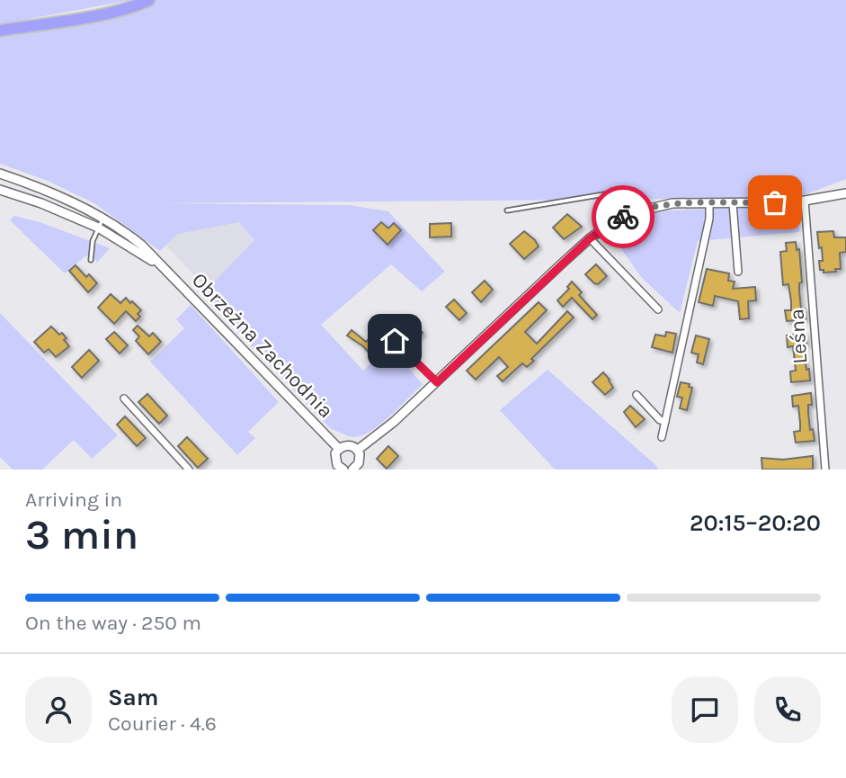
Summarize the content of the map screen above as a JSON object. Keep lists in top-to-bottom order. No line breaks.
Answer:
{"streets":{"street":["Leśna","Obrzeżna Zachodnia"]},"page":{"heading":["3 min","Arriving in","20:15–20:20"],"panel":["Sam","Courier · 4.6"],"bar":"On the way · 250 m"}}
